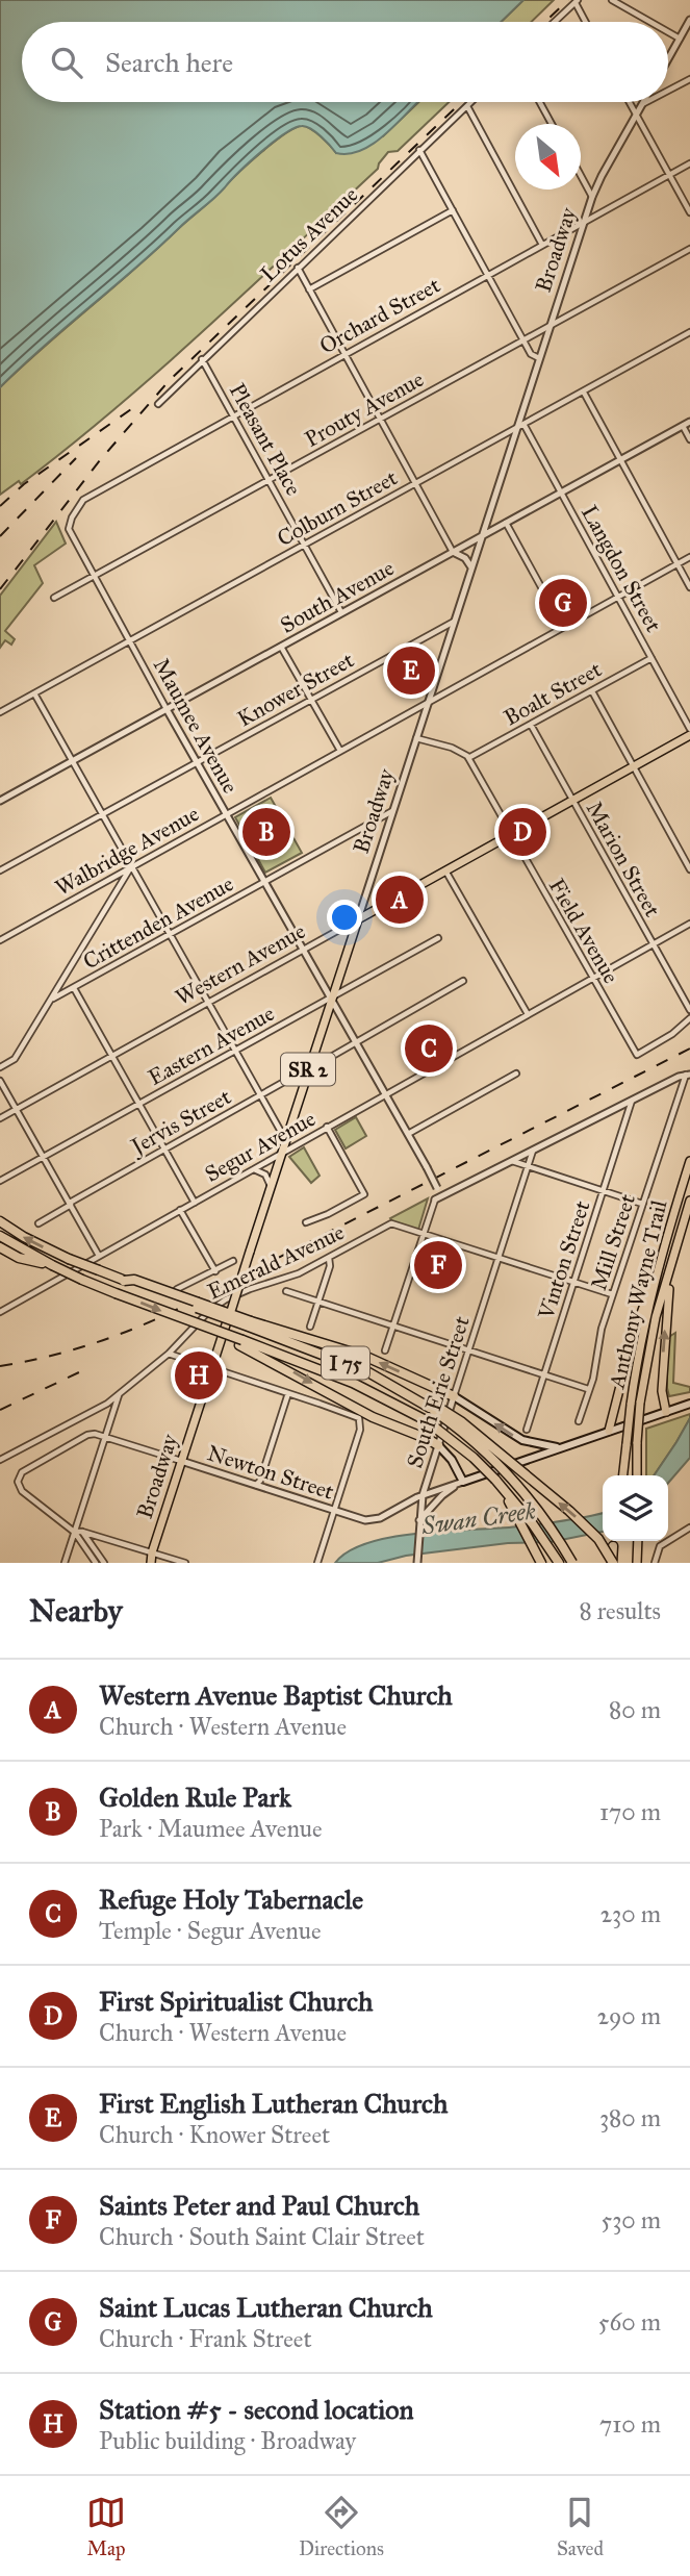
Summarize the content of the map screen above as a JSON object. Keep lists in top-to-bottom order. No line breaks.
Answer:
{"streets":{"highway":["I 75"],"main road":["Broadway","Western Avenue","SR 2","Anthony Wayne Trail"],"street":["Lotus Avenue","Orchard Street","Prouty Avenue","Pleasant Place","Colburn Street","Langdon Street","South Avenue","Knower Street","Boalt Street","Maumee Avenue","Walbridge Avenue","Marion Street","Crittenden Avenue","Field Avenue","Eastern Avenue","Jervis Street","Segur Avenue","Mill Street","Vinton Street","Emerald Avenue","South Erie Street","Newton Street"]},"crossings":[["Lotus Avenue","Pleasant Place"],["Broadway","Orchard Street"],["Broadway","Prouty Avenue"],["Broadway","Colburn Street"],["Broadway","South Avenue"],["Broadway","Knower Street"],["Broadway","Maumee Avenue"],["Broadway","Walbridge Avenue"],["Broadway","Crittenden Avenue"],["Broadway","Western Avenue"],["Broadway","Eastern Avenue"],["Broadway","Jervis Street"],["Broadway","Segur Avenue"],["Broadway","Newton Street"],["Orchard Street","Pleasant Place"],["Orchard Street","Maumee Avenue"],["Prouty Avenue","Pleasant Place"],["Prouty Avenue","Maumee Avenue"],["Pleasant Place","Colburn Street"],["Pleasant Place","South Avenue"],["Colburn Street","Langdon Street"],["Colburn Street","Maumee Avenue"],["Langdon Street","South Avenue"],["Langdon Street","Boalt Street"],["Langdon Street","Walbridge Avenue"],["South Avenue","Maumee Avenue"],["Knower Street","Maumee Avenue"],["Boalt Street","Marion Street"],["Boalt Street","Field Avenue"],["Maumee Avenue","Walbridge Avenue"],["Maumee Avenue","Crittenden Avenue"],["Maumee Avenue","Western Avenue"],["Maumee Avenue","Eastern Avenue"],["Maumee Avenue","Jervis Street"],["Maumee Avenue","Segur Avenue"],["Marion Street","Western Avenue"],["Marion Street","Segur Avenue"],["Field Avenue","Western Avenue"],["Field Avenue","Segur Avenue"],["South Erie Street","Newton Street"]],"water":["Swan Creek"],"north":"bottom right","page":{"search":"Search here","pins":["G","E","B","D","A","C","F","H"],"heading":["Nearby","8 results"],"list":[{"mark":"A","name":"Western Avenue Baptist Church","note":"Church · Western Avenue","value":"80 m"},{"mark":"B","name":"Golden Rule Park","note":"Park · Maumee Avenue","value":"170 m"},{"mark":"C","name":"Refuge Holy Tabernacle","note":"Temple · Segur Avenue","value":"230 m"},{"mark":"D","name":"First Spiritualist Church","note":"Church · Western Avenue","value":"290 m"},{"mark":"E","name":"First English Lutheran Church","note":"Church · Knower Street","value":"380 m"},{"mark":"F","name":"Saints Peter and Paul Church","note":"Church · South Saint Clair Street","value":"530 m"},{"mark":"G","name":"Saint Lucas Lutheran Church","note":"Church · Frank Street","value":"560 m"},{"mark":"H","name":"Station #5 - second location","note":"Public building · Broadway","value":"710 m"}],"nav":["Map","Directions","Saved"]}}
